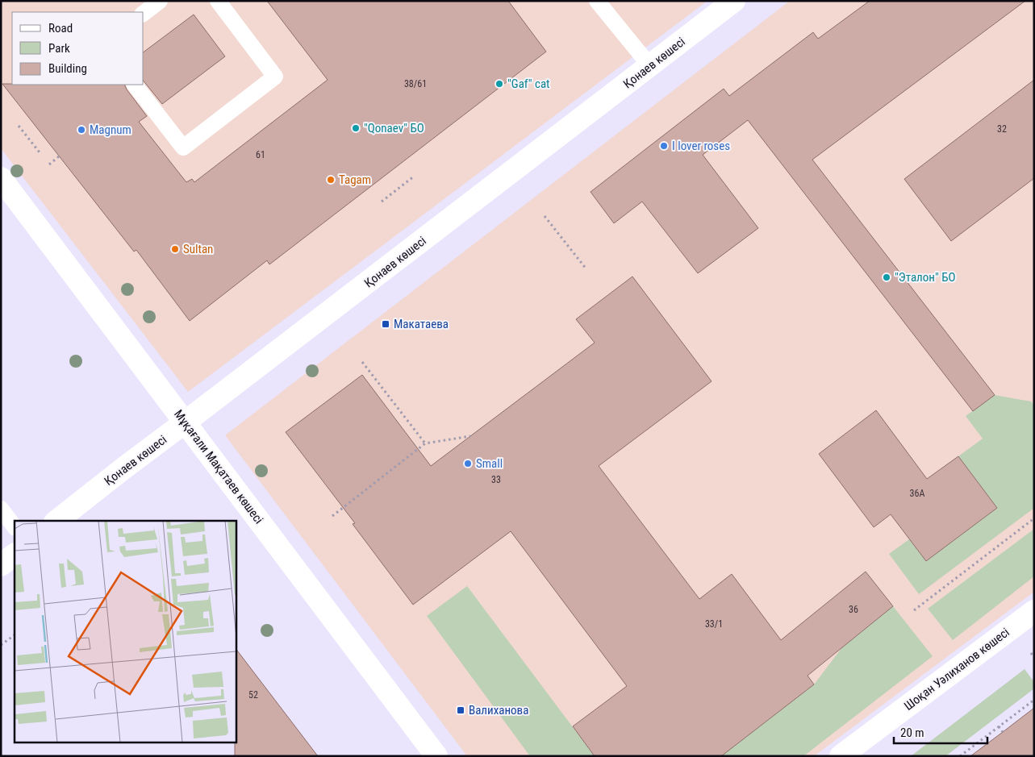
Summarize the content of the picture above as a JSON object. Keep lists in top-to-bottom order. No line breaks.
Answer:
{"streets":{"street":["Қонаев көшесі","Мұқағали Мақатаев көшесі","Шоқан Уәлиханов көшесі"]},"crossings":[["Қонаев көшесі","Мұқағали Мақатаев көшесі"]],"places":{"other":["\"Gaf\" cat","\"Qonaev\" БО","Magnum","I lover roses","Tagam","Sultan","\"Эталон\" БО","Small"],"transit":["Макатаева","Валиханова"]},"house_numbers":["38/61","32","61","33","36А","36","33/1","52"],"legend":["Road","Park","Building"],"scale_bar":"20 m"}
